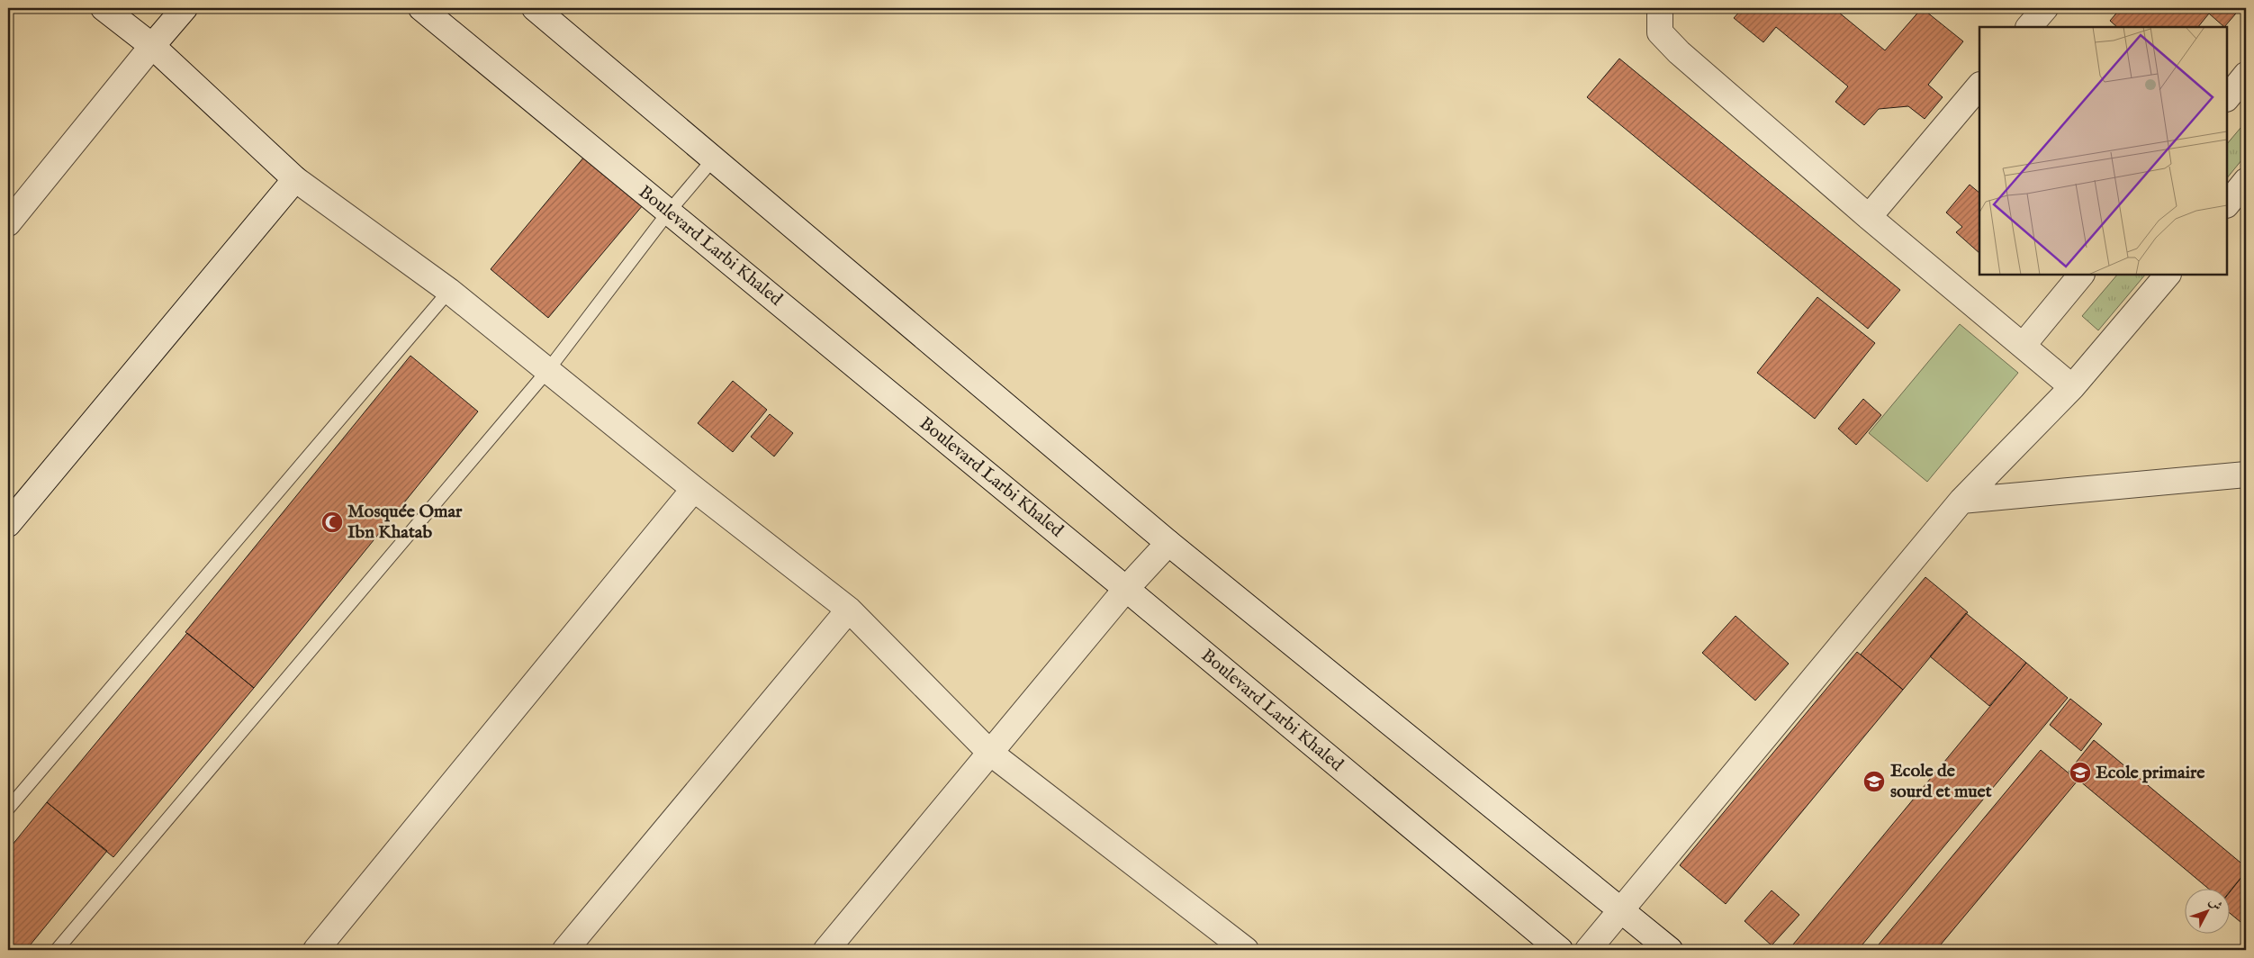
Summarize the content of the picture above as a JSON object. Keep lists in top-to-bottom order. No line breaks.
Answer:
{"streets":{"street":["Boulevard Larbi Khaled"]},"places":{"mosque":["Mosquée Omar Ibn Khatab"],"school or university":["Ecole primaire","Ecole de sourd et muet"]},"north":"top right"}
